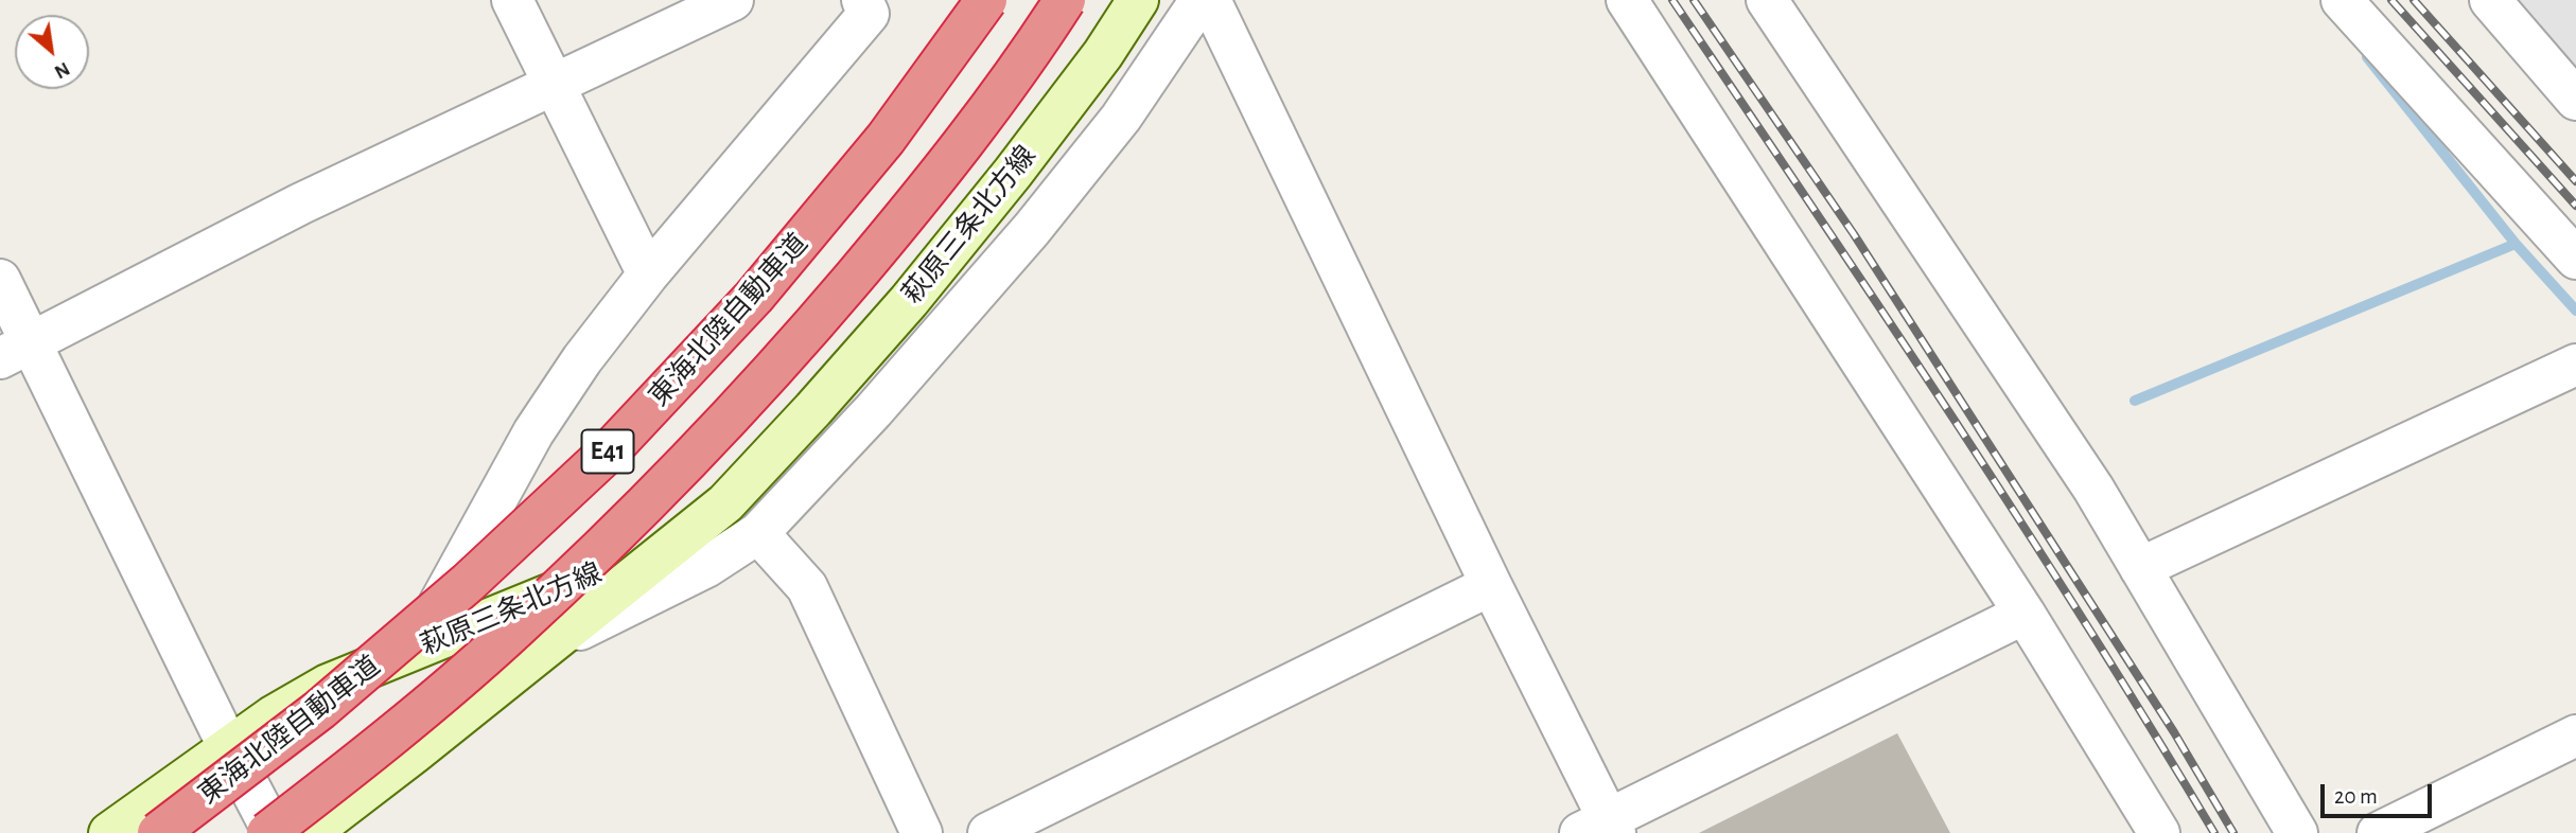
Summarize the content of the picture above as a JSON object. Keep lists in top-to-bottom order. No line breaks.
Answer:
{"streets":{"highway":["東海北陸自動車道","E41"],"main road":["萩原三条北方線"]},"scale_bar":"20 m","north":"bottom right"}
